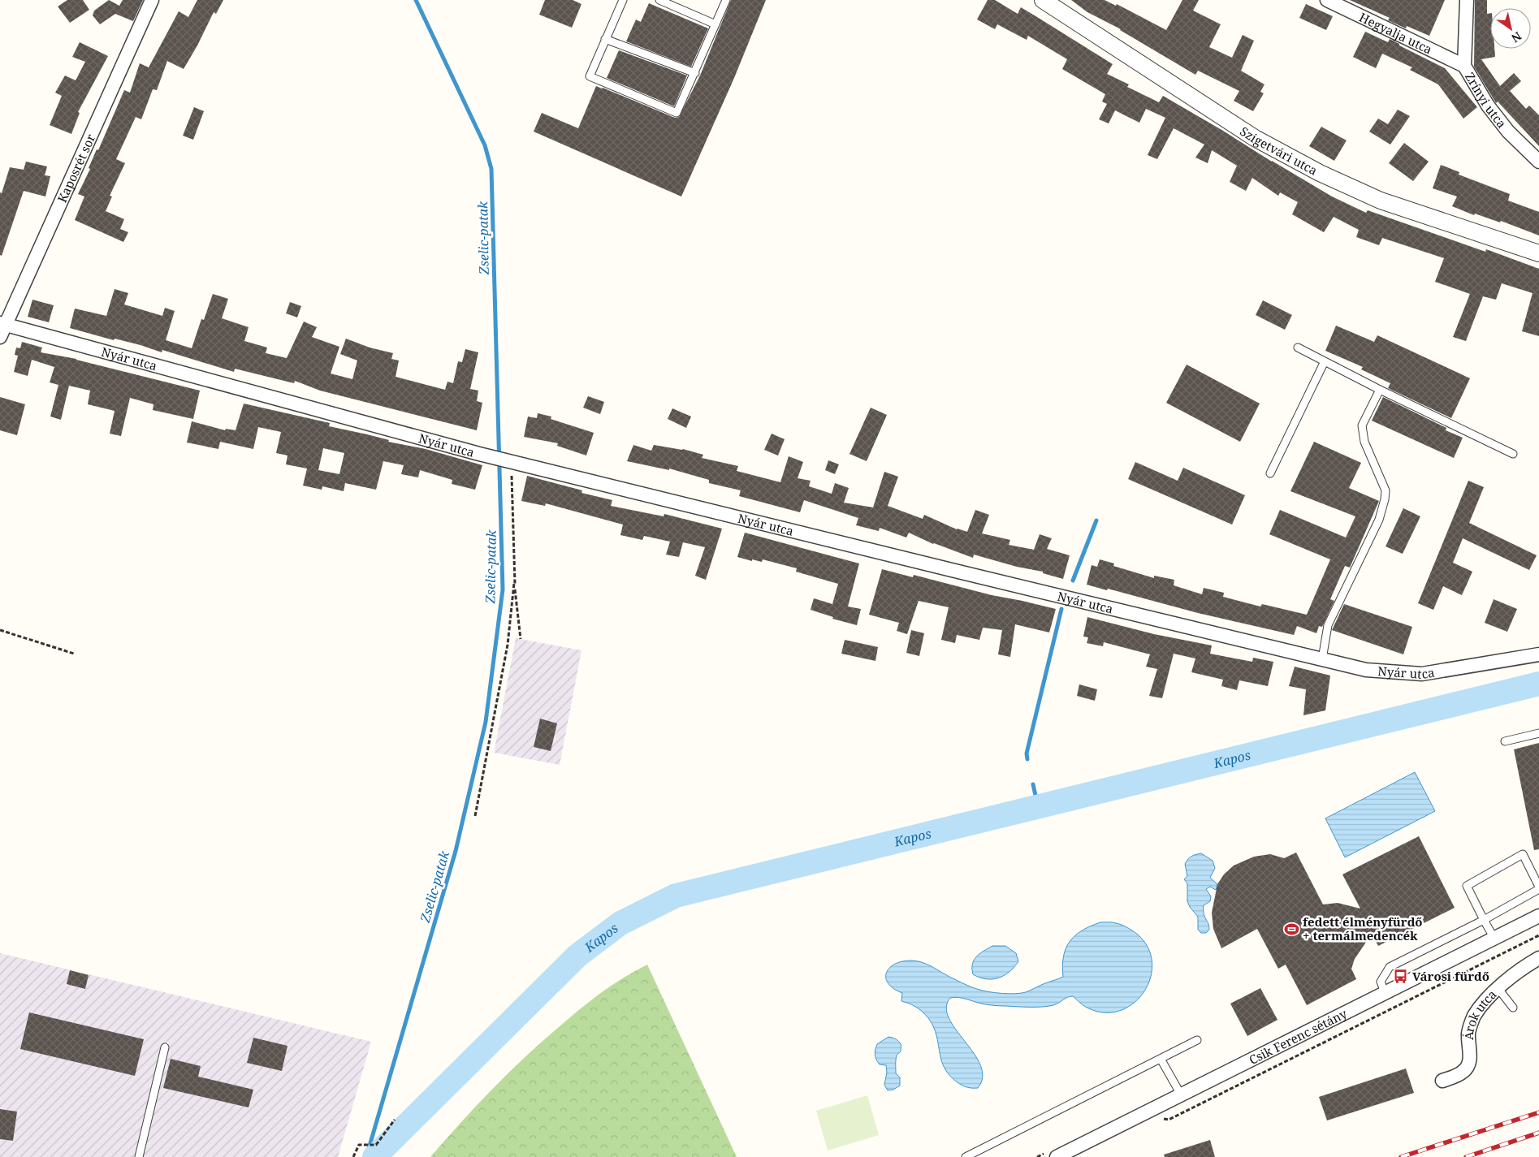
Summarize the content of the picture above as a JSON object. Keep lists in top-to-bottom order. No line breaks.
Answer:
{"streets":{"street":["Hegyalja utca","Zrínyi utca","Szigetvári utca","Kaposrét sor","Nyár utca","Árok utca","Csik Ferenc sétány"]},"crossings":[["Hegyalja utca","Zrínyi utca"],["Kaposrét sor","Nyár utca"]],"water":["Zselic-patak","Kapos"],"places":{"sports":["fedett élményfürdő + termálmedencék"],"bus stop":["Városi fürdő"]},"north":"bottom right"}
